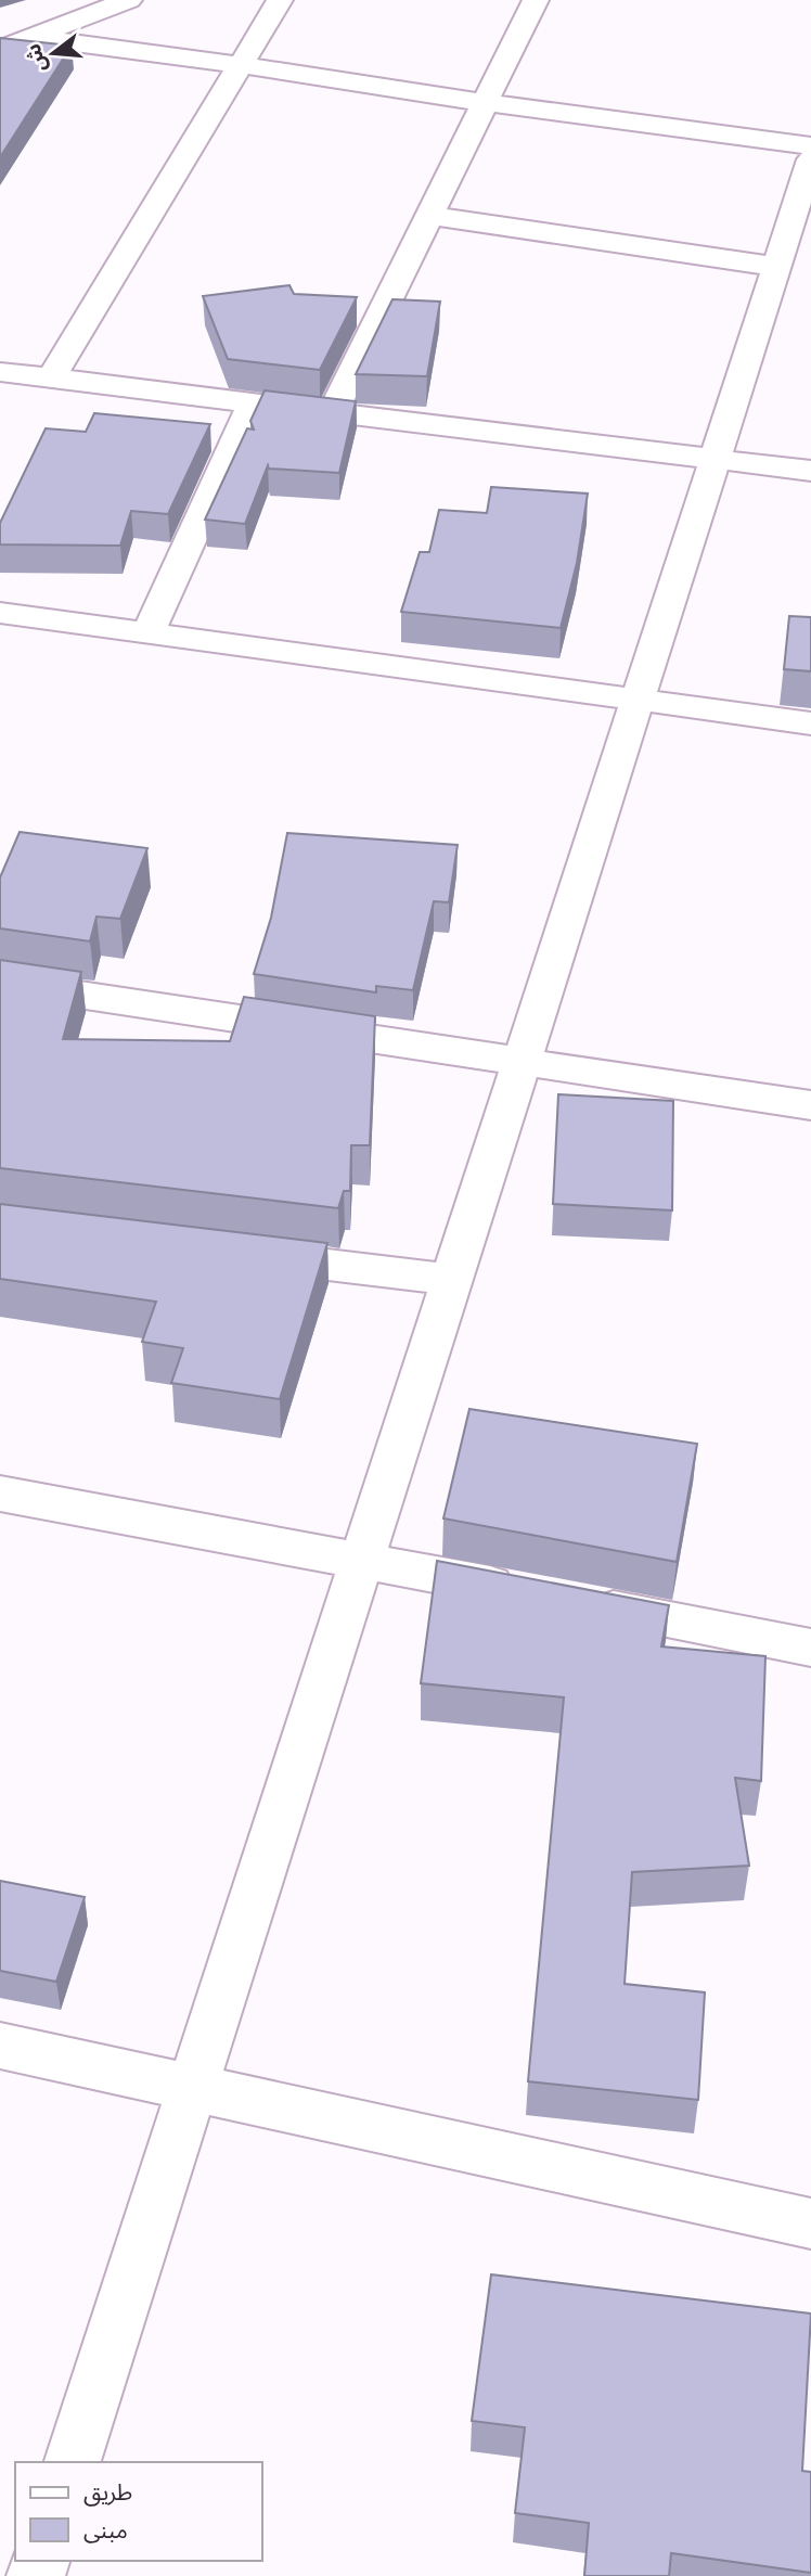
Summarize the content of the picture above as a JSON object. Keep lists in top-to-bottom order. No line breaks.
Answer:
{"legend":["طريق","مبنى"],"north":"left"}
